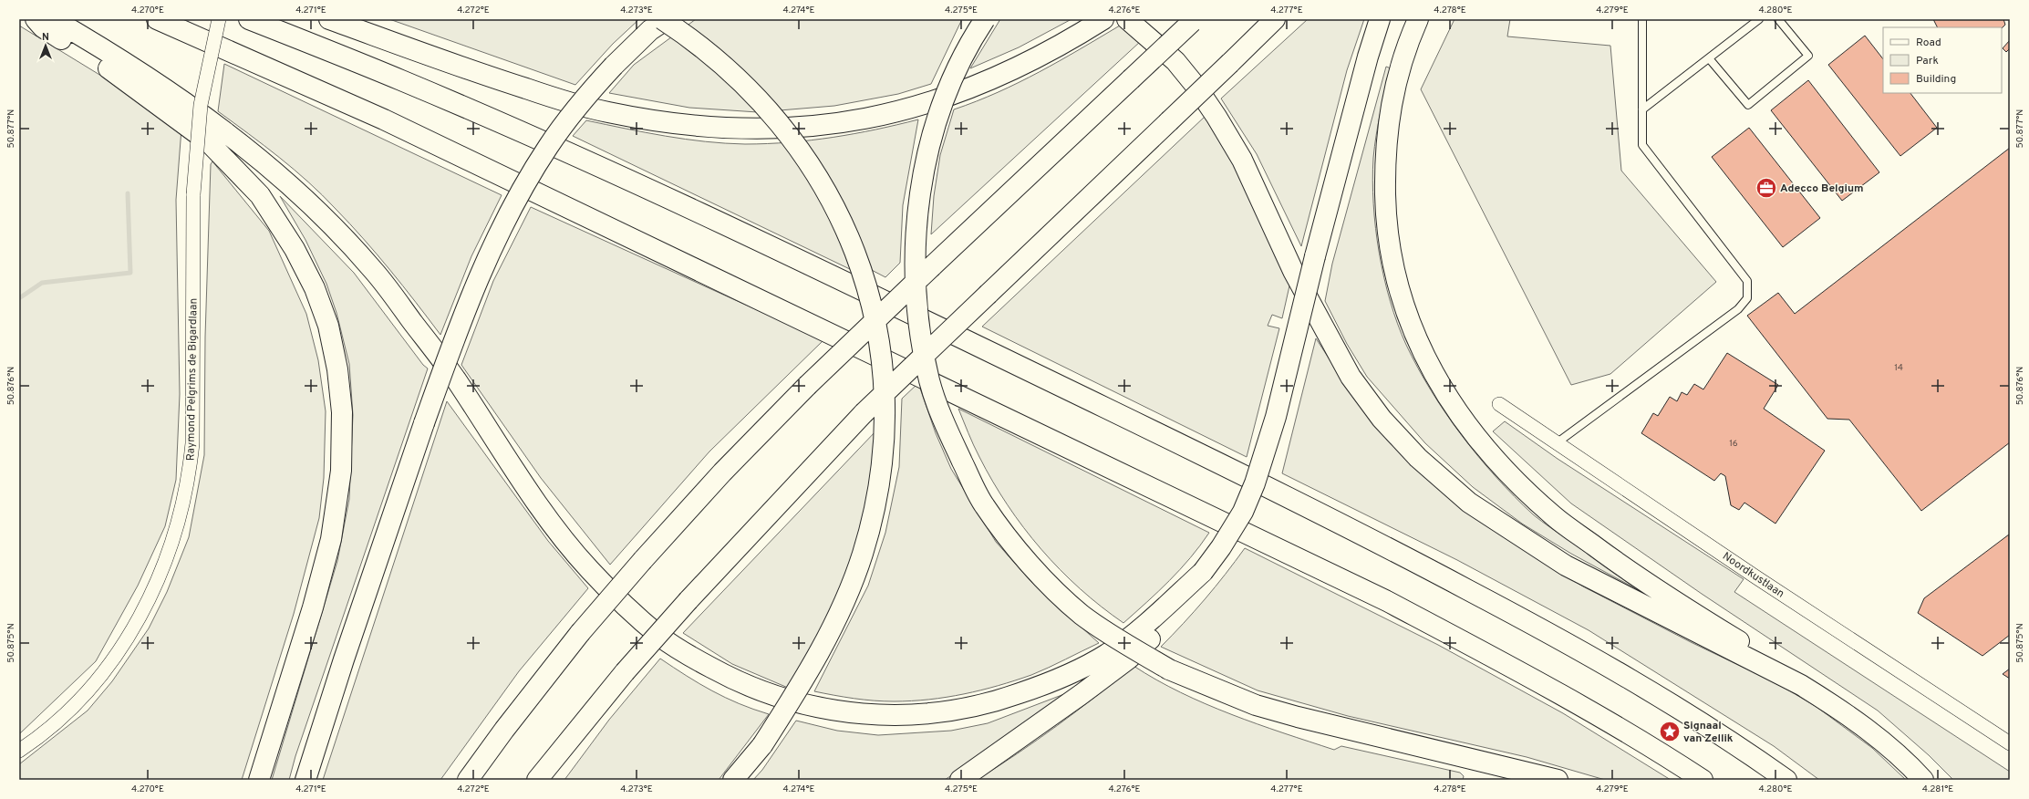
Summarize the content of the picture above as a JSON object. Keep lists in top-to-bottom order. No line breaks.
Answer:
{"streets":{"street":["Raymond Pelgrims de Bigardlaan","Noordkustlaan"]},"places":{"office":["Adecco Belgium"],"place":["Signaal van Zellik"]},"house_numbers":["14","16"],"legend":["Road","Park","Building"],"north":"top","coordinates":["4.270°E","4.271°E","4.272°E","4.273°E","4.274°E","4.275°E","4.276°E","4.277°E","4.278°E","4.279°E","4.280°E","50.877°N","50.876°N","50.875°N","4.281°E"]}
